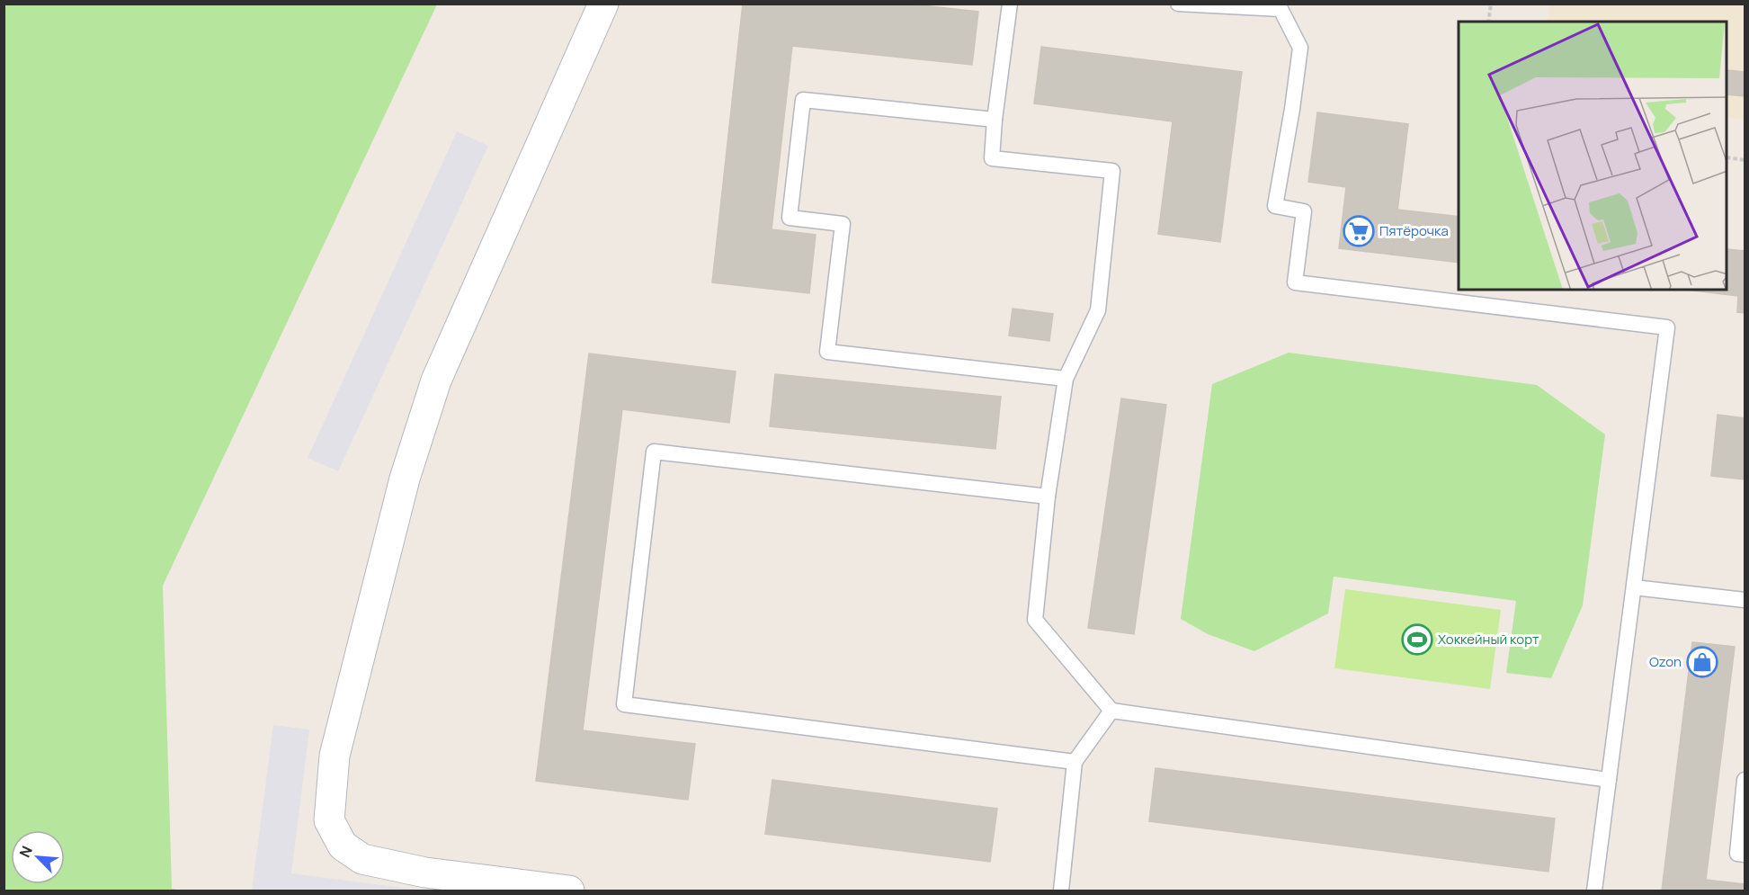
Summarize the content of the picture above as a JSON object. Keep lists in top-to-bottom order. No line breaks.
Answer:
{"places":{"supermarket":["Пятёрочка"],"sports":["Хоккейный корт"],"shop":["Ozon"]},"north":"top left"}
